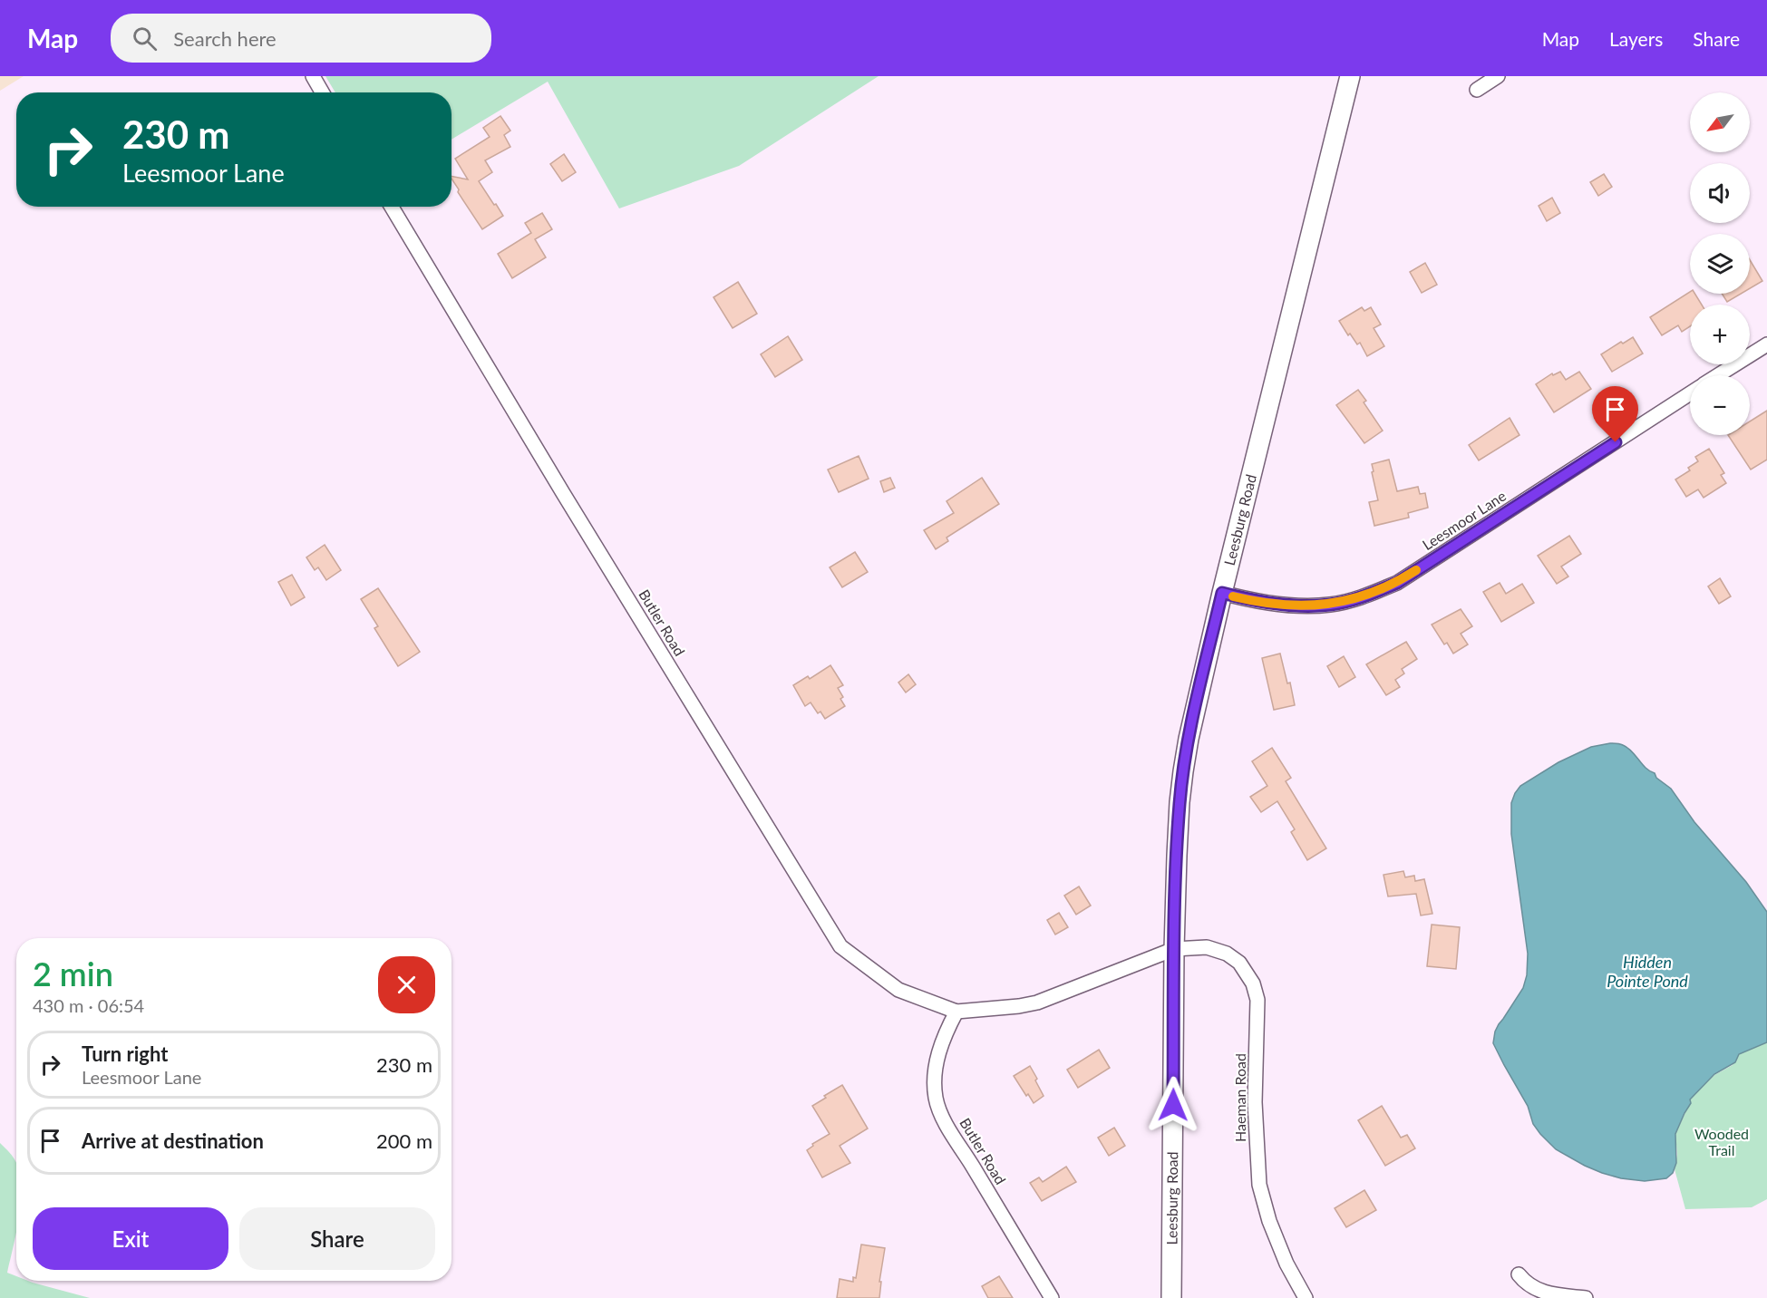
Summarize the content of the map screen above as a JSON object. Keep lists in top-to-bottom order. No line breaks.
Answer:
{"streets":{"main road":["Leesburg Road"],"street":["Leesmoor Lane","Butler Road","Haeman Road"]},"crossings":[["Leesburg Road","Leesmoor Lane"],["Leesburg Road","Butler Road"],["Leesburg Road","Haeman Road"],["Butler Road","Haeman Road"]],"water":["Hidden Pointe Pond"],"parks":["Wooded Trail"],"north":"bottom left","page":{"header":"Map","search":"Search here","nav":["Map","Layers","Share"],"map_buttons":["+","−"],"turn":["230 m","Leesmoor Lane"],"heading":["2 min","430 m · 06:54"],"list":[{"name":"Turn right","note":"Leesmoor Lane","value":"230 m"},{"name":"Arrive at destination","value":"200 m"}],"buttons":["Exit","Share"]}}
